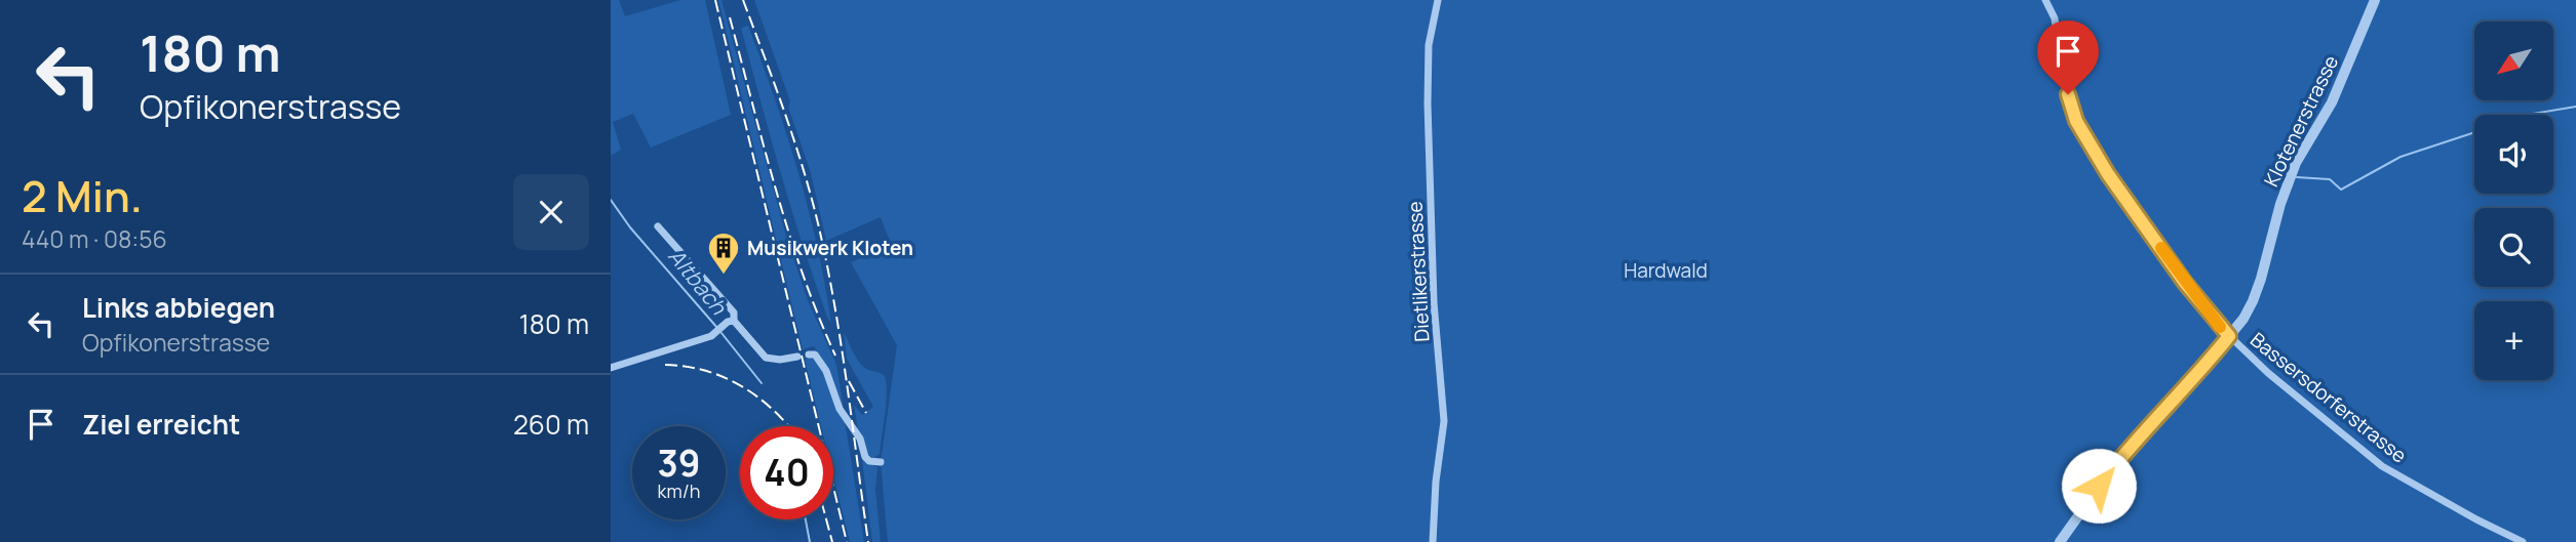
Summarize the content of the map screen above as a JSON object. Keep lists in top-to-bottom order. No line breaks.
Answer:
{"streets":{"street":["Klotenerstrasse","Dietlikerstrasse","Bassersdorferstrasse"]},"crossings":[["Klotenerstrasse","Bassersdorferstrasse"]],"water":["Altbach"],"parks":["Hardwald"],"places":{"building":["Musikwerk Kloten"]},"north":"bottom left","page":{"turn":["180 m","Opfikonerstrasse"],"map_buttons":"+","heading":["2 Min.","440 m · 08:56"],"list":[{"name":"Links abbiegen","note":"Opfikonerstrasse","value":"180 m"},{"name":"Ziel erreicht","value":"260 m"}],"speed":"39 km/h","limit":"40"}}
